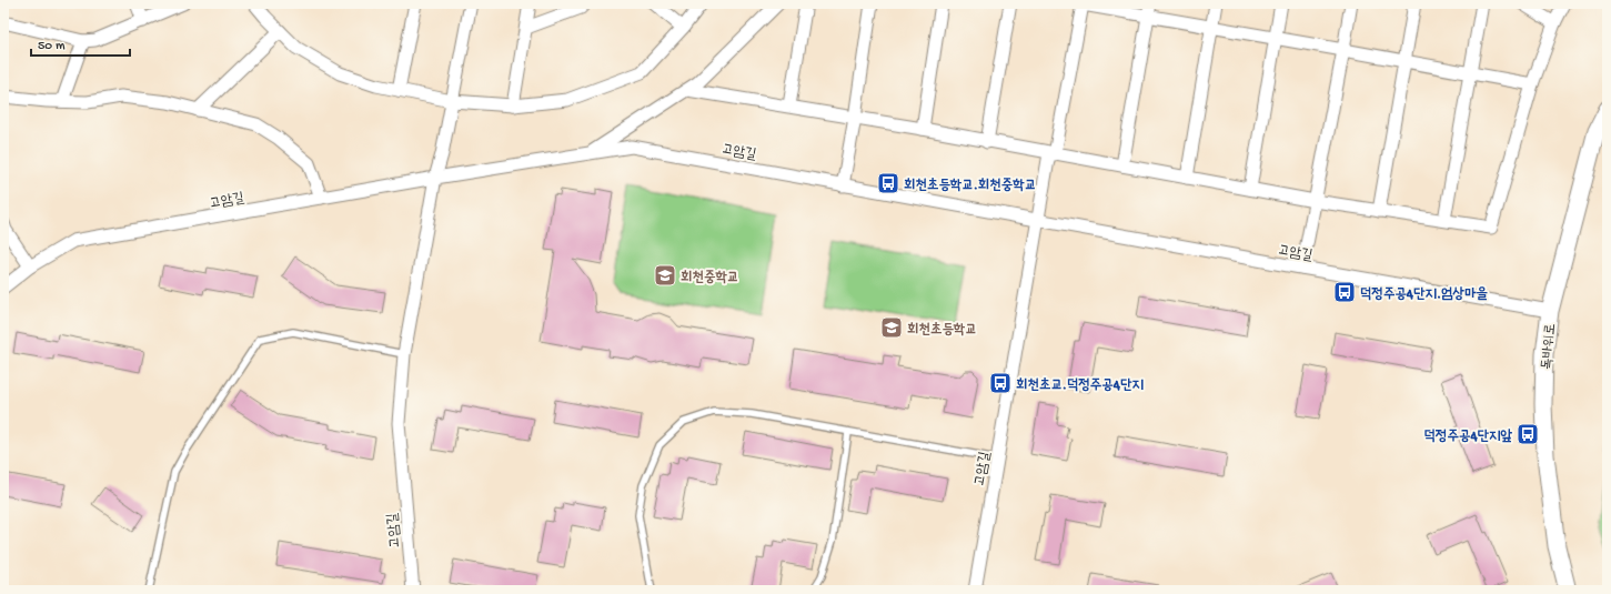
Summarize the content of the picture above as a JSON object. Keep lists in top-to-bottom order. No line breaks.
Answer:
{"streets":{"main road":["독바위로"],"street":["고암길"]},"crossings":[["고암길","독바위로"]],"places":{"bus stop":["회천초등학교.회천중학교","덕정주공4단지.엄상마을","회천초교.덕정주공4단지","덕정주공4단지앞"],"school or university":["회천중학교","회천초등학교"]},"scale_bar":"50 m"}
